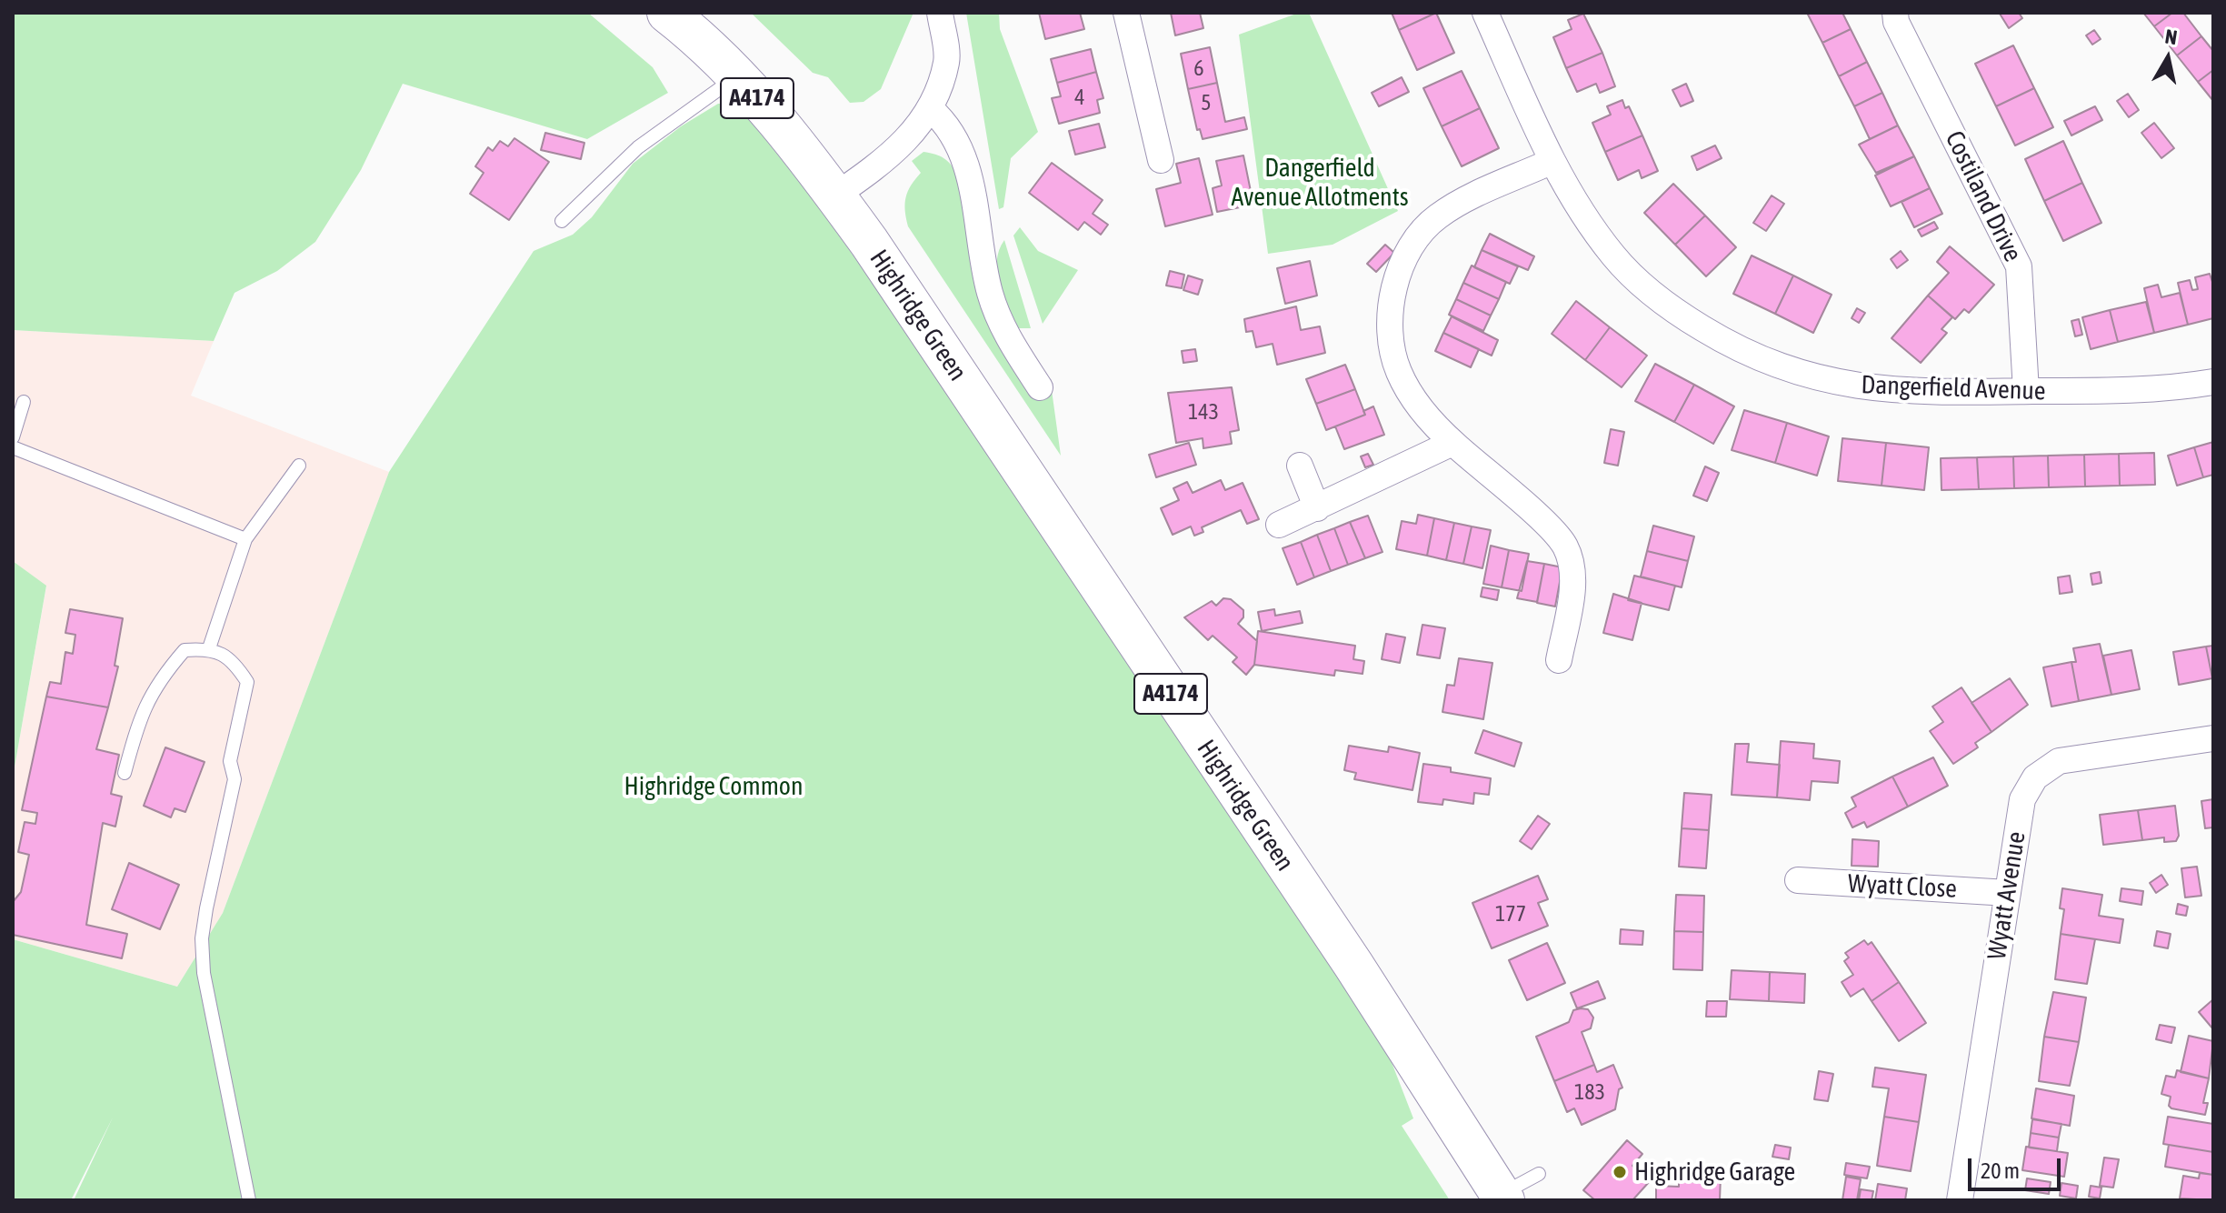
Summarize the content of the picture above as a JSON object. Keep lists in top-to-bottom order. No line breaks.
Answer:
{"streets":{"highway":["A4174","Highridge Green"],"street":["Costiland Drive","Dangerfield Avenue","Wyatt Close","Wyatt Avenue"]},"crossings":[["Costiland Drive","Dangerfield Avenue"],["Wyatt Close","Wyatt Avenue"]],"parks":["Dangerfield Avenue Allotments","Highridge Common"],"places":["Highridge Garage"],"house_numbers":["6","4","5","143","177","183"],"scale_bar":"20 m","north":"top"}
